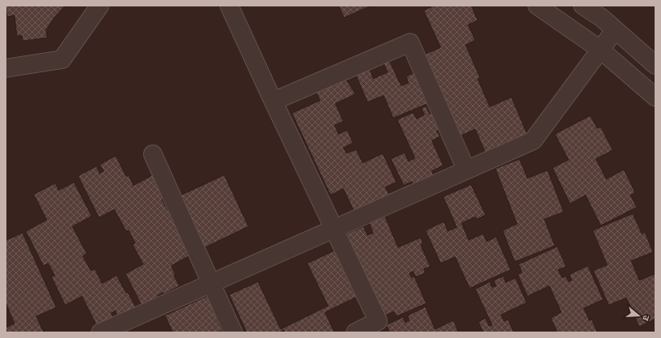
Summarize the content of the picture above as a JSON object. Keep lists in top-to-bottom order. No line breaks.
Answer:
{"north":"right"}
